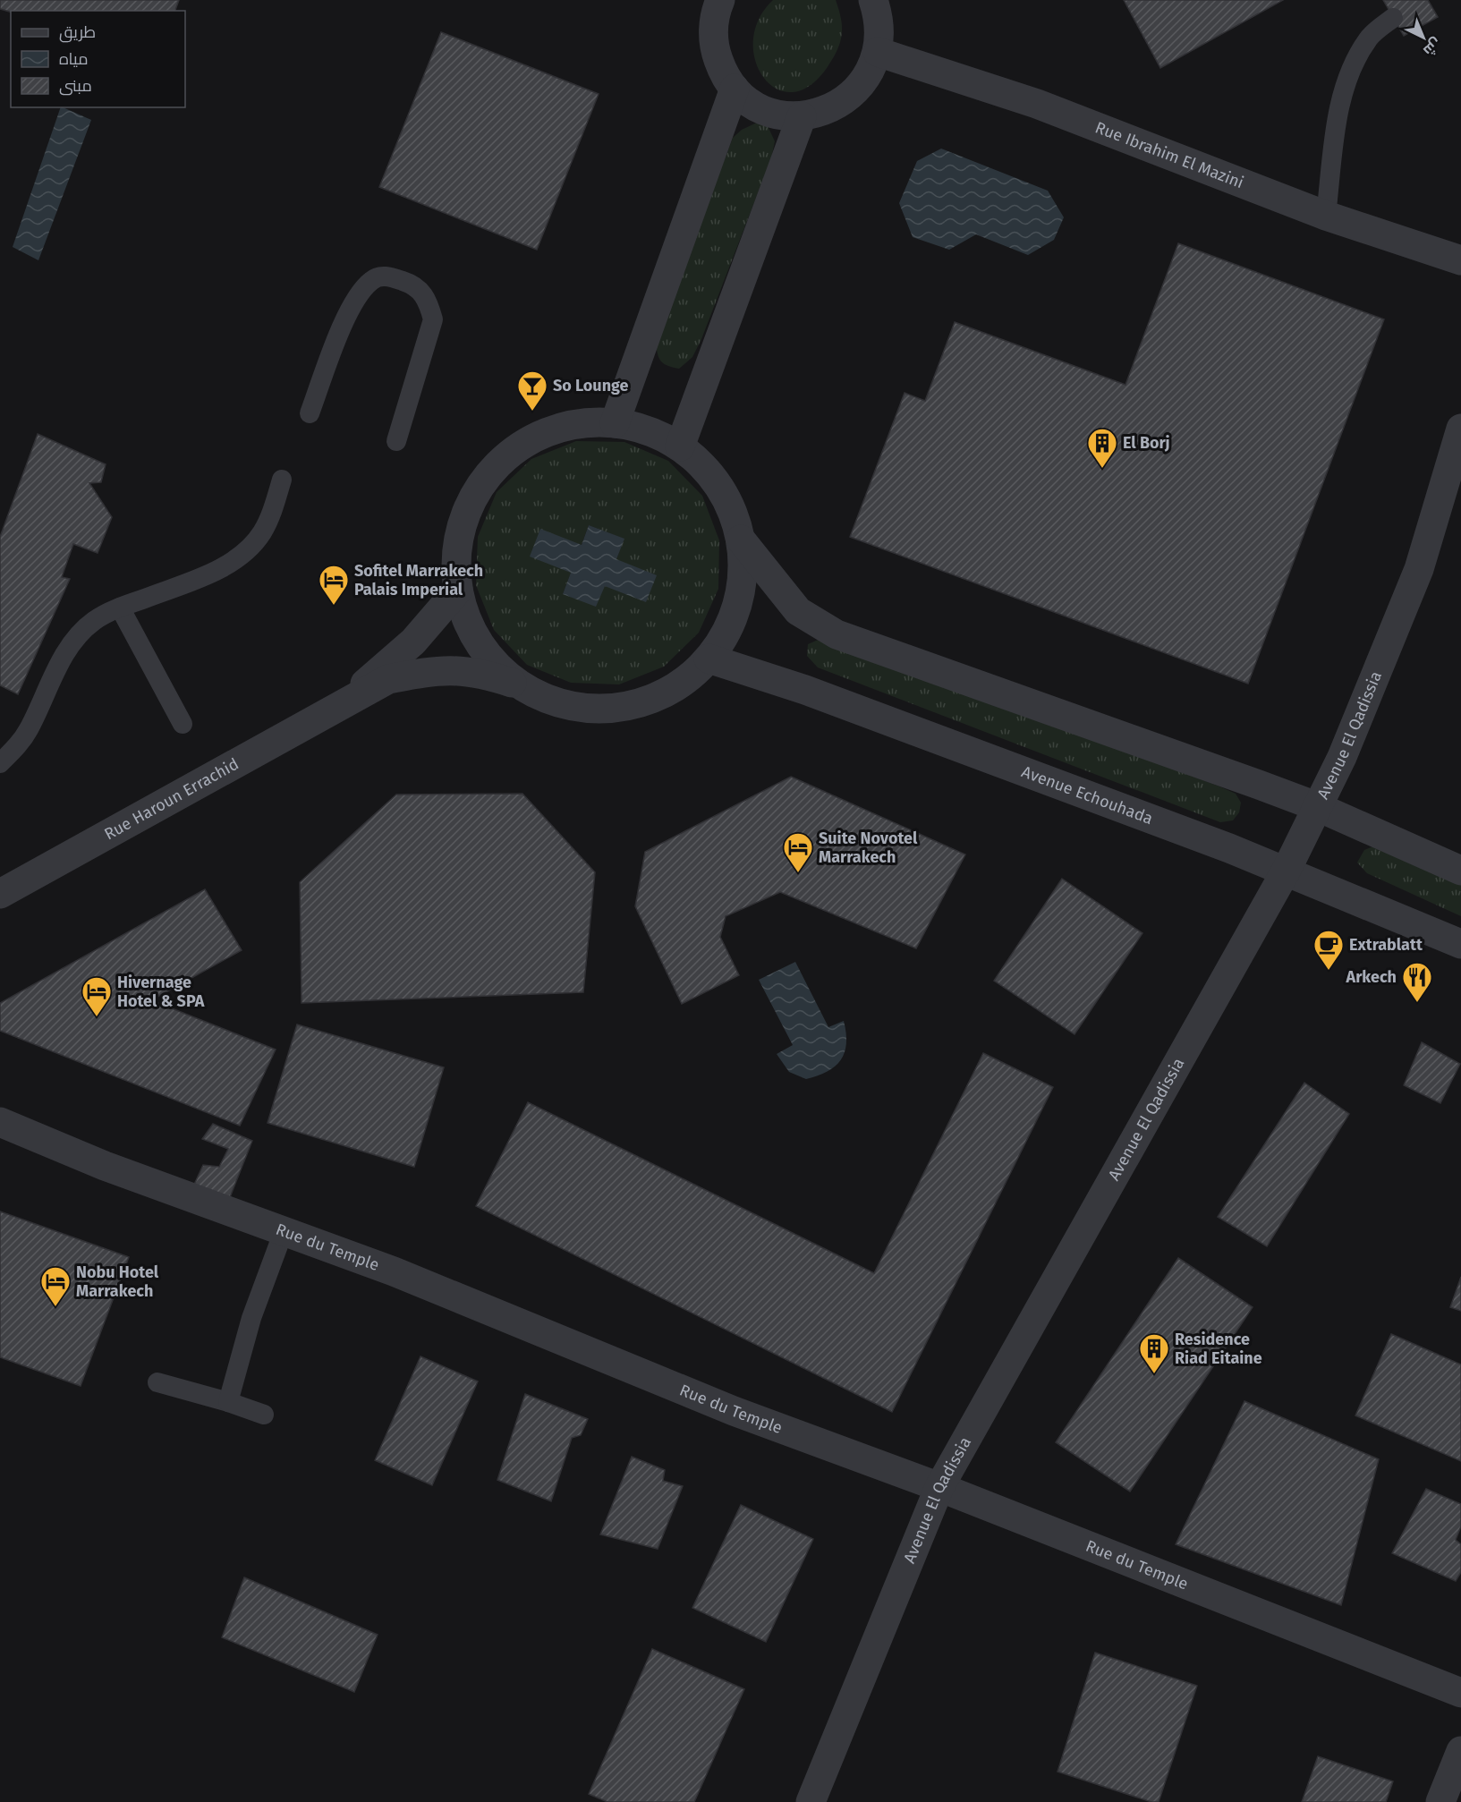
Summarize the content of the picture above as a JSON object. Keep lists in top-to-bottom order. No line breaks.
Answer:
{"streets":{"street":["Rue Ibrahim El Mazini","Avenue El Qadissia","Avenue Echouhada","Rue Haroun Errachid","Rue du Temple"]},"crossings":[["Avenue El Qadissia","Avenue Echouhada"],["Avenue El Qadissia","Rue du Temple"]],"places":{"bar":["So Lounge"],"building":["El Borj","Residence Riad Eitaine"],"hotel":["Sofitel Marrakech Palais Imperial","Suite Novotel Marrakech","Hivernage Hotel & SPA","Nobu Hotel Marrakech"],"cafe":["Extrablatt"],"restaurant":["Arkech"]},"legend":["طريق","مياه","مبنى"],"north":"bottom right"}
